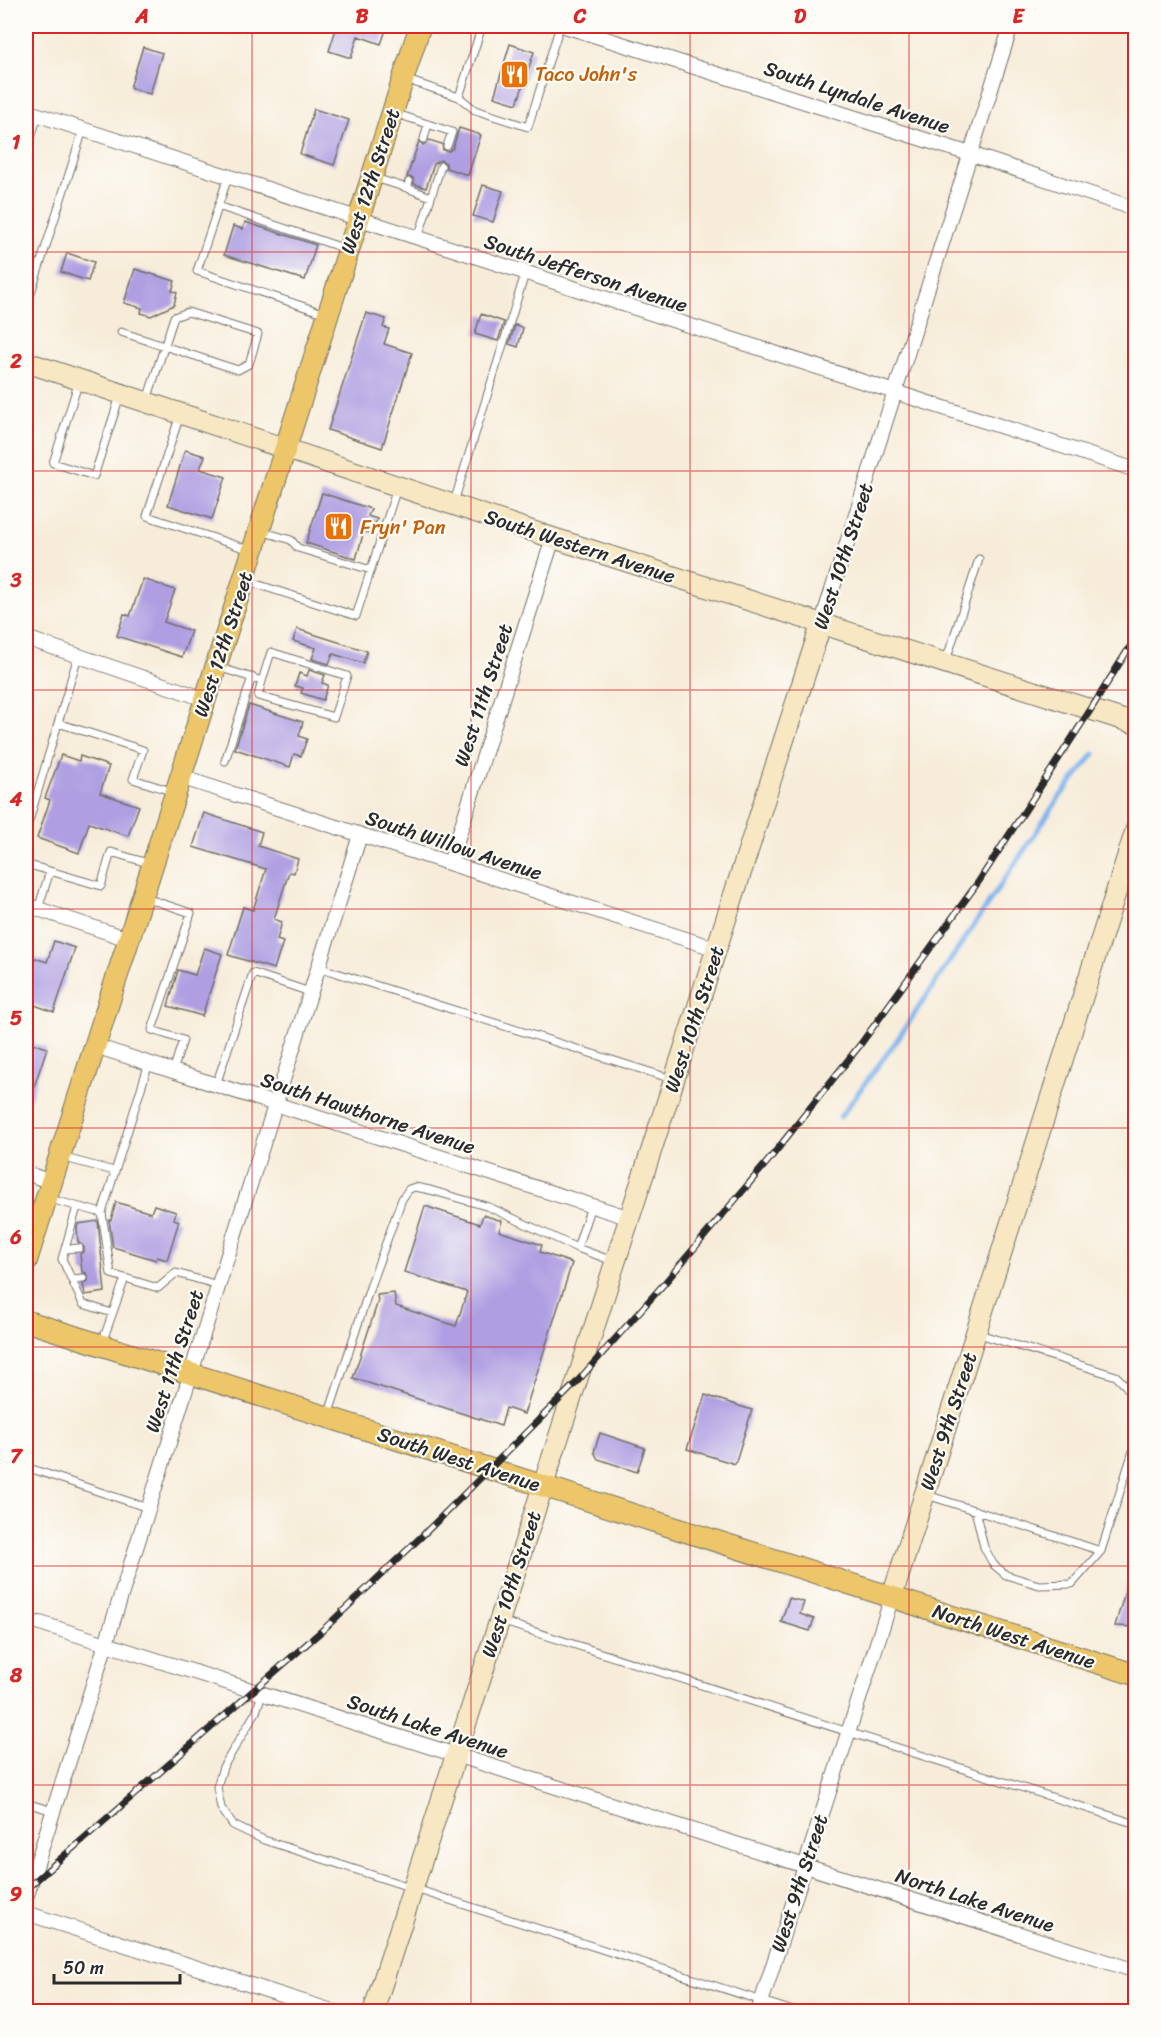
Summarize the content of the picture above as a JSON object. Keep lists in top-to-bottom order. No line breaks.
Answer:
{"streets":{"main road":["West 12th Street","South West Avenue","North West Avenue"],"street":["South Lyndale Avenue","South Jefferson Avenue","South Western Avenue","West 10th Street","West 11th Street","South Willow Avenue","South Hawthorne Avenue","West 9th Street","South Lake Avenue","North Lake Avenue"]},"crossings":[["South Lyndale Avenue","West 10th Street"],["West 12th Street","South Jefferson Avenue"],["West 12th Street","South Western Avenue"],["West 12th Street","South Willow Avenue"],["West 12th Street","South Hawthorne Avenue"],["South Jefferson Avenue","West 10th Street"],["South Western Avenue","West 10th Street"],["South Western Avenue","West 11th Street"],["West 10th Street","South Willow Avenue"],["West 10th Street","South Hawthorne Avenue"],["West 10th Street","South West Avenue"],["West 10th Street","South Lake Avenue"],["West 11th Street","South Willow Avenue"],["West 11th Street","South Hawthorne Avenue"],["West 11th Street","South West Avenue"],["West 11th Street","South Lake Avenue"],["West 9th Street","South West Avenue"],["West 9th Street","North West Avenue"],["West 9th Street","South Lake Avenue"],["West 9th Street","North Lake Avenue"],["South West Avenue","North West Avenue"],["South Lake Avenue","North Lake Avenue"]],"places":{"restaurant":["Taco John's","Fryn' Pan"]},"scale_bar":"50 m","grid":{"columns":["A","B","C","D","E"],"rows":["1","2","3","4","5","6","7","8","9"]}}
